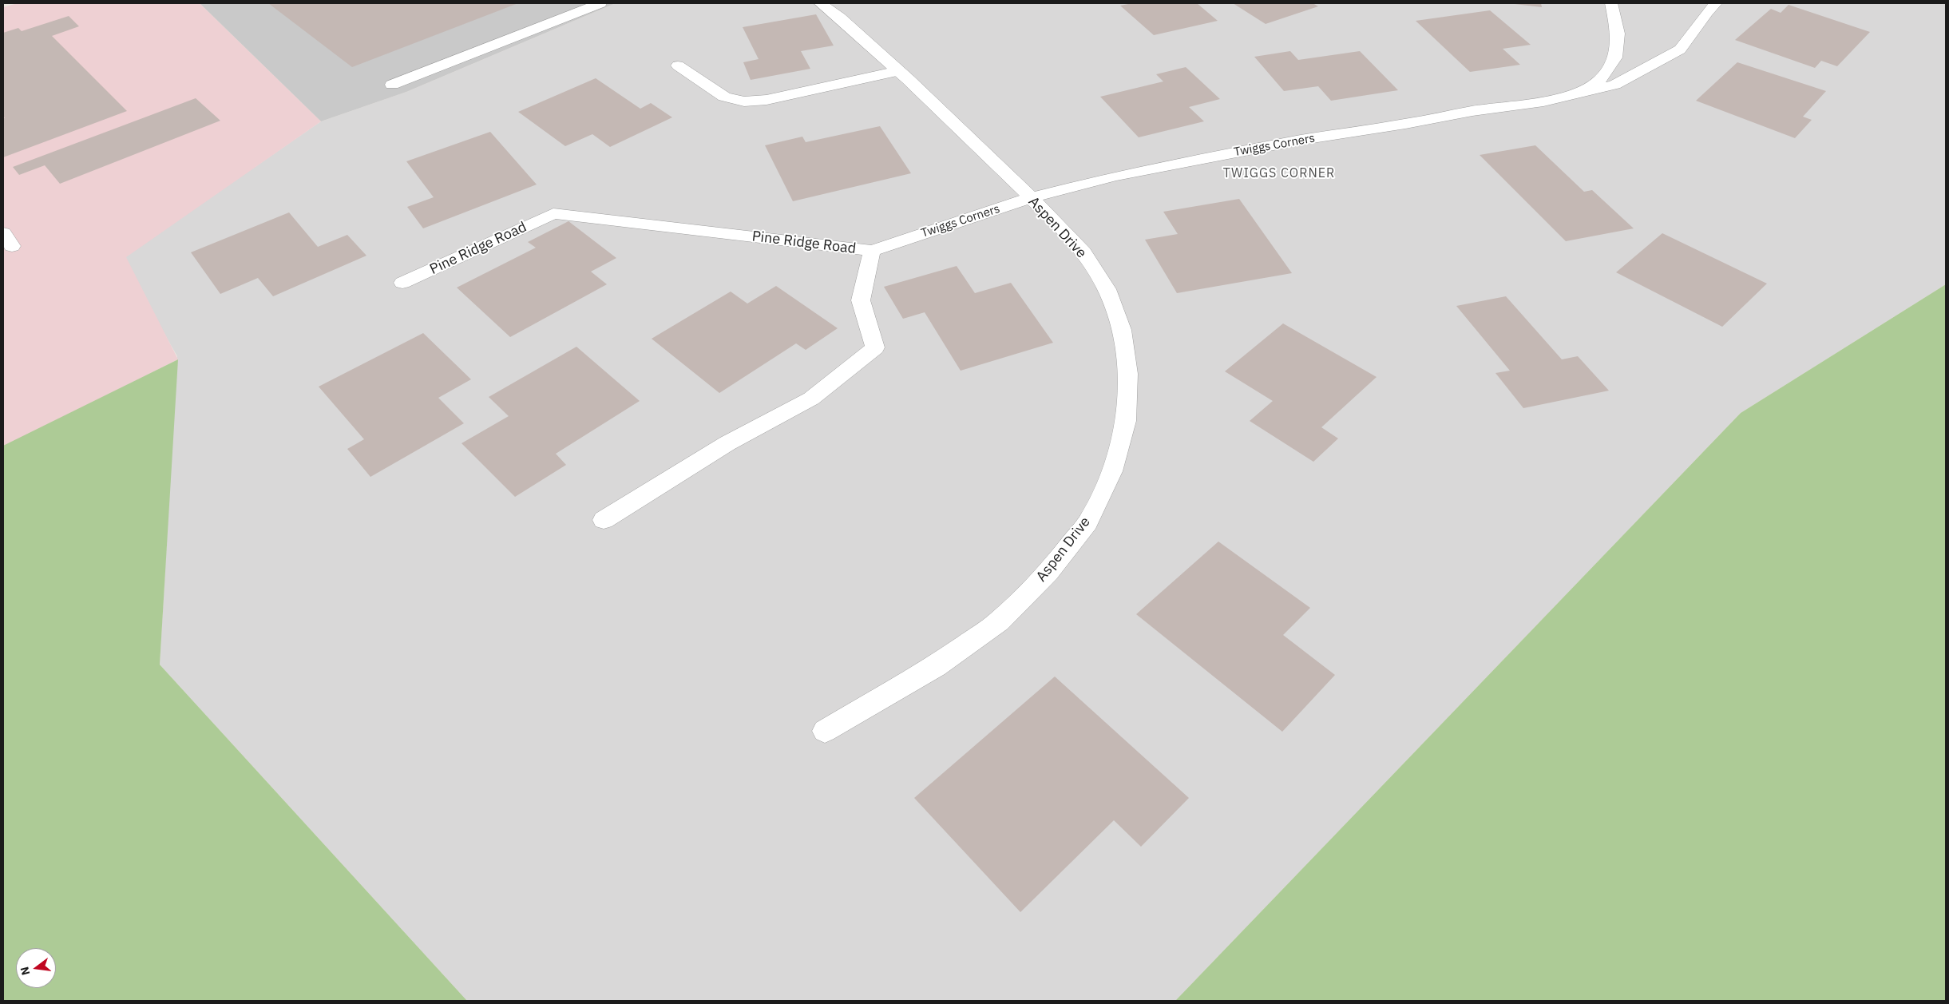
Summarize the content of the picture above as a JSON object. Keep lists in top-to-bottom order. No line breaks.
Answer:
{"streets":{"street":["Twiggs Corners","Aspen Drive","Pine Ridge Road"]},"crossings":[["Twiggs Corners","Aspen Drive"],["Twiggs Corners","Pine Ridge Road"]],"districts":["TWIGGS CORNER"],"north":"left"}
